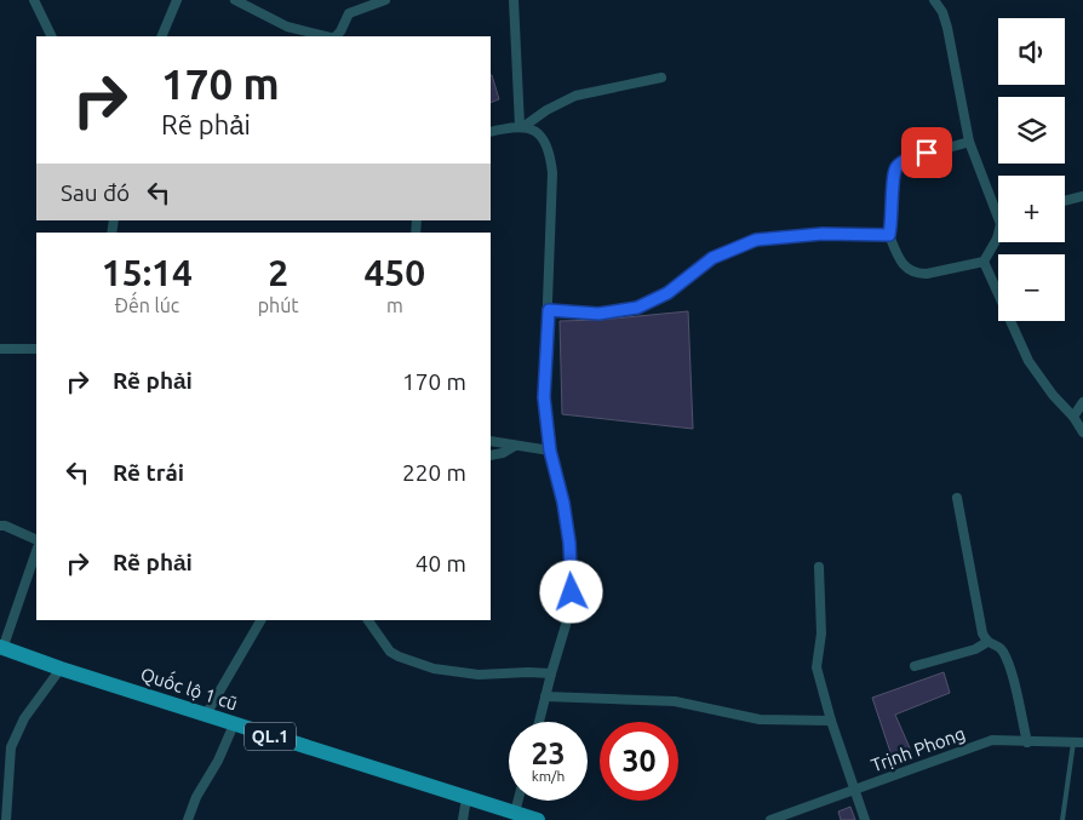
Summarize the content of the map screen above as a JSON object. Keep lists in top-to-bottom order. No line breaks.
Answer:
{"streets":{"main road":["Quốc lộ 1 cũ","QL.1"],"street":["Trịnh Phong"]},"page":{"map_buttons":["+","−"],"turn":["170 m","Rẽ phải"],"then":"Sau đó","eta":["15:14","Đến lúc","2","phút","450","m"],"list":[{"name":"Rẽ phải","value":"170 m"},{"name":"Rẽ trái","value":"220 m"},{"name":"Rẽ phải","value":"40 m"}],"speed":"23 km/h","limit":"30"}}
